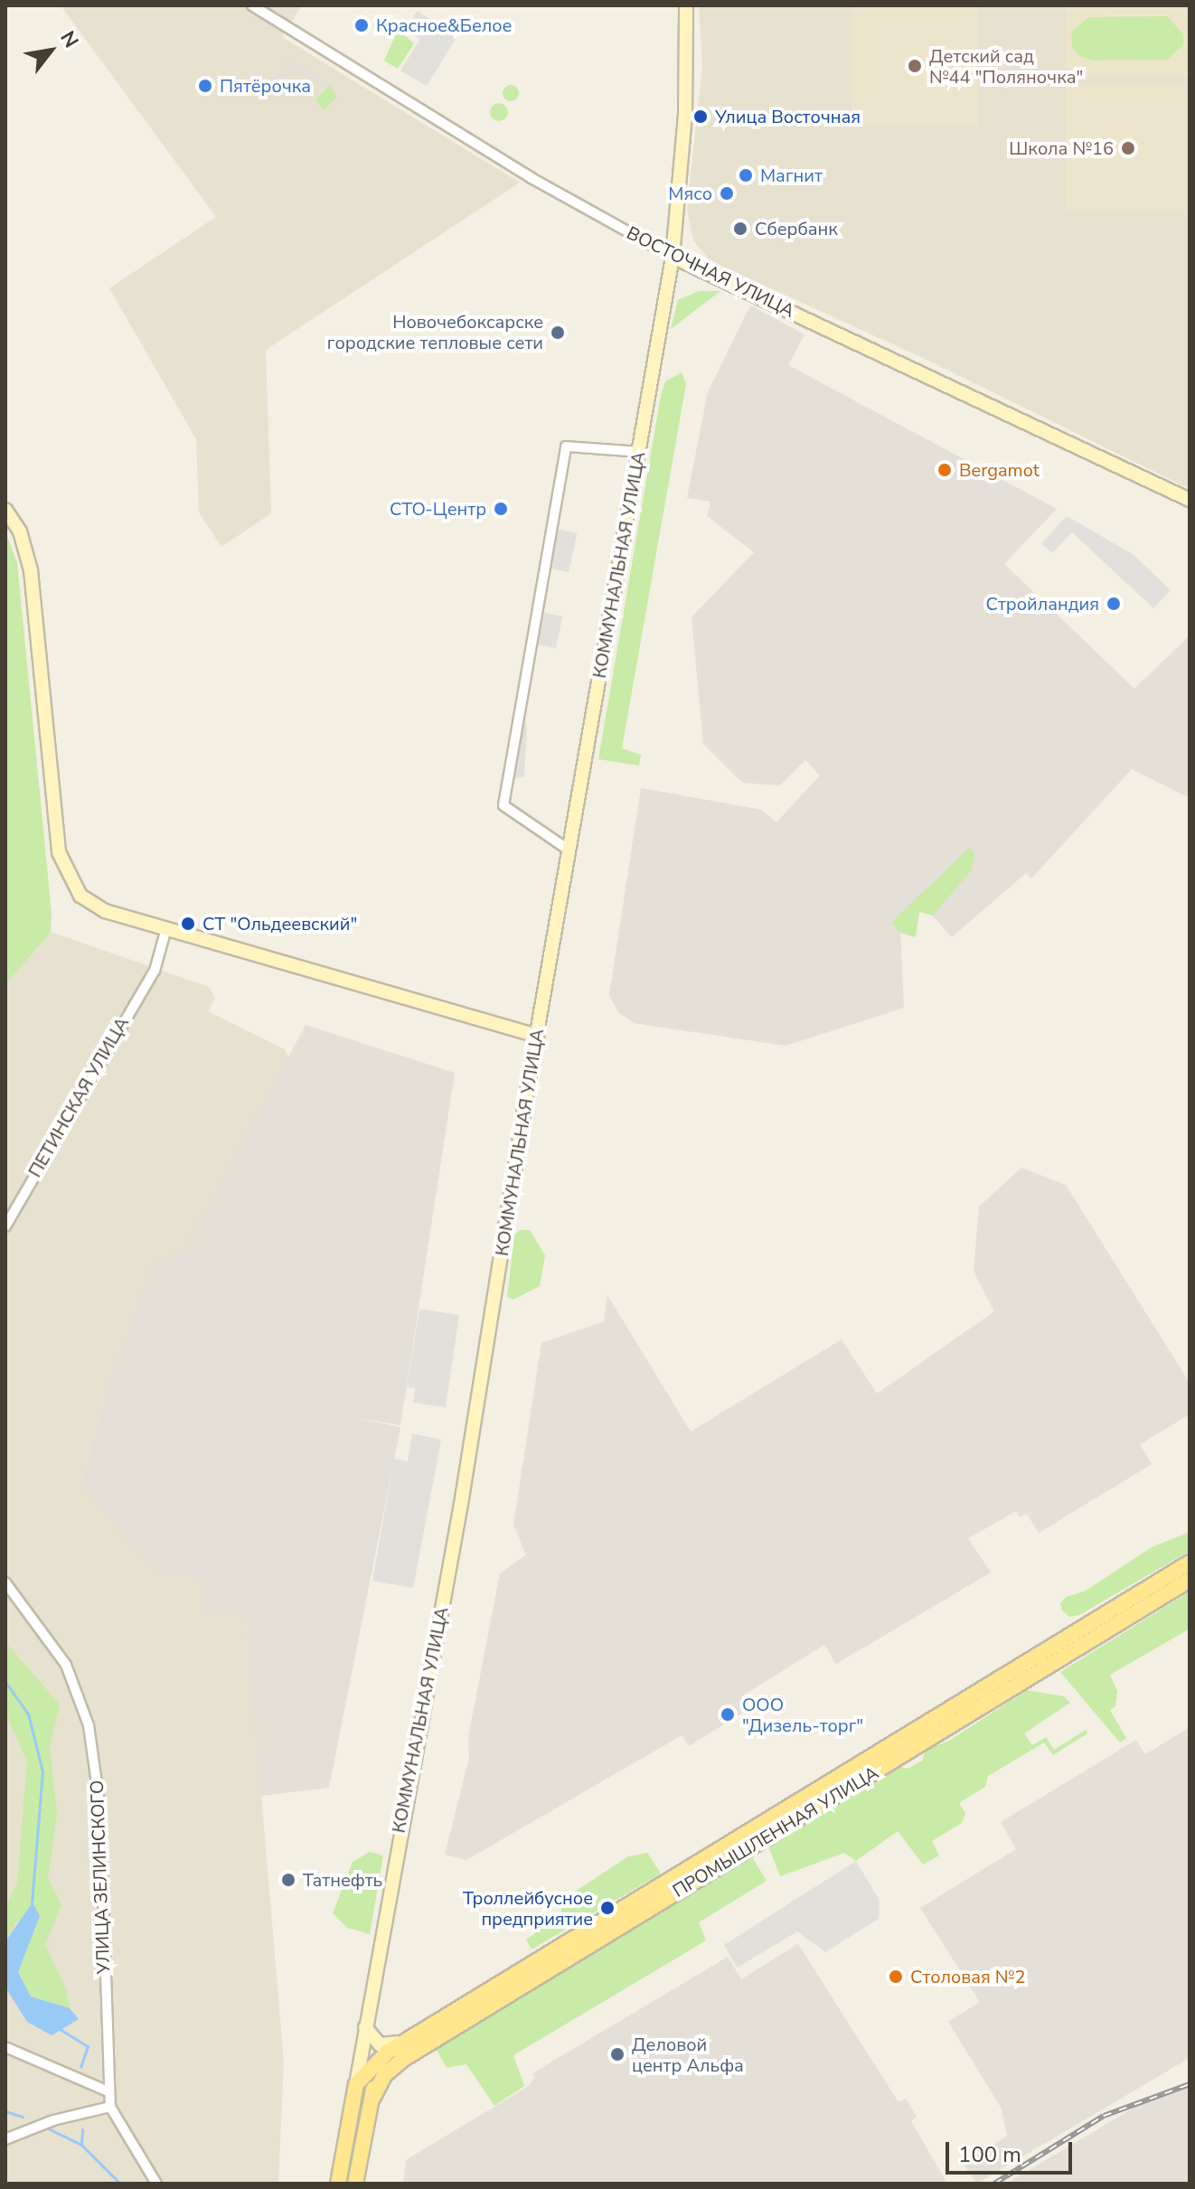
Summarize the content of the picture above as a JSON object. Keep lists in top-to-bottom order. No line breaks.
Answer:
{"streets":{"main road":["ВОСТОЧНАЯ УЛИЦА","КОММУНАЛЬНАЯ УЛИЦА","ПРОМЫШЛЕННАЯ УЛИЦА"],"street":["ПЕТИНСКАЯ УЛИЦА","УЛИЦА ЗЕЛИНСКОГО"]},"crossings":[["ВОСТОЧНАЯ УЛИЦА","КОММУНАЛЬНАЯ УЛИЦА"],["КОММУНАЛЬНАЯ УЛИЦА","ПРОМЫШЛЕННАЯ УЛИЦА"]],"places":["Красное&Белое","Детский сад №44 \"Поляночка\"","Пятёрочка","Улица Восточная","Школа №16","Магнит","Мясо","Сбербанк","Новочебоксарске городские тепловые сети","Bergamot","СТО-Центр","Стройландия","СТ \"Ольдеевский\"","ООО \"Дизель-торг\"","Татнефть","Троллейбусное предприятие","Столовая №2","Деловой центр Альфа"],"scale_bar":"100 m","north":"top right"}
